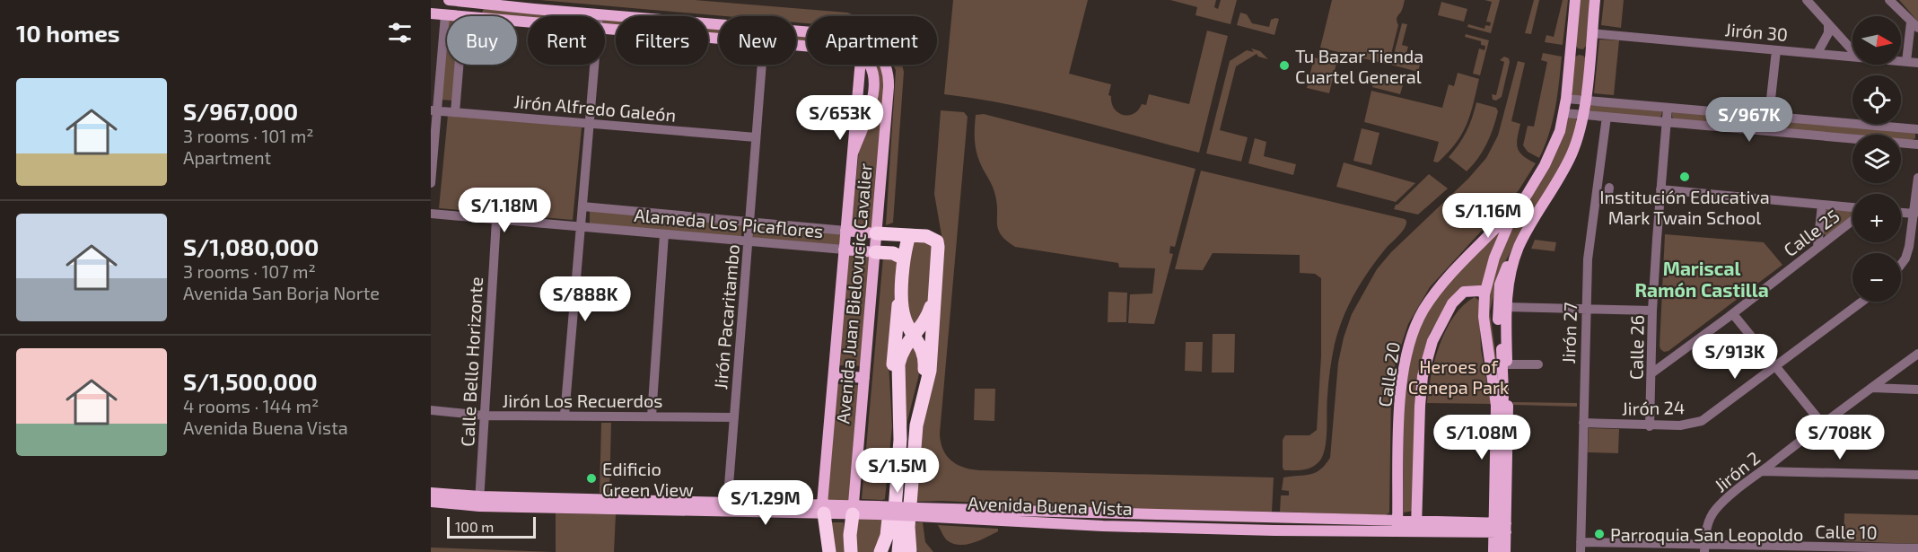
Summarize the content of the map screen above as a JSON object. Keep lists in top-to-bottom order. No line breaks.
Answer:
{"streets":{"main road":["Alameda Los Picaflores","Avenida Juan Bielovucic Cavalier","Calle 20","Avenida Buena Vista"],"street":["Jirón 30","Jirón Alfredo Galeón","Calle 25","Jirón Pacaritambo","Jirón 27","Calle 26","Calle Bello Horizonte","Jirón Los Recuerdos","Jirón 24","Jirón 2","Calle 10"]},"crossings":[["Jirón Alfredo Galeón","Jirón Pacaritambo"],["Alameda Los Picaflores","Avenida Juan Bielovucic Cavalier"],["Alameda Los Picaflores","Jirón Pacaritambo"],["Alameda Los Picaflores","Calle Bello Horizonte"],["Calle 25","Calle 26"],["Avenida Juan Bielovucic Cavalier","Avenida Buena Vista"],["Jirón Pacaritambo","Jirón Los Recuerdos"],["Jirón Pacaritambo","Avenida Buena Vista"],["Jirón 27","Jirón 24"],["Jirón 27","Calle 10"],["Calle 26","Jirón 24"],["Calle Bello Horizonte","Jirón Los Recuerdos"],["Calle Bello Horizonte","Avenida Buena Vista"],["Calle 20","Avenida Buena Vista"],["Jirón 2","Calle 10"]],"districts":["Mariscal Ramón Castilla"],"parks":["Heroes of Cenepa Park"],"places":["Tu Bazar Tienda Cuartel General","Institución Educativa Mark Twain School","Edificio Green View","Parroquia San Leopoldo"],"scale_bar":"100 m","north":"right","page":{"heading":"10 homes","map_buttons":["+","−"],"chip":["Buy","Rent","Filters","New","Apartment"],"list":[{"name":"S/967,000","note":"3 rooms · 101 m² · Apartment"},{"name":"S/1,080,000","note":"3 rooms · 107 m² · Avenida San Borja Norte"},{"name":"S/1,500,000","note":"4 rooms · 144 m² · Avenida Buena Vista"}],"price":["S/653K","S/967K","S/1.18M","S/1.16M","S/888K","S/913K","S/1.08M","S/708K","S/1.5M","S/1.29M"],"scale":"100 m"}}
